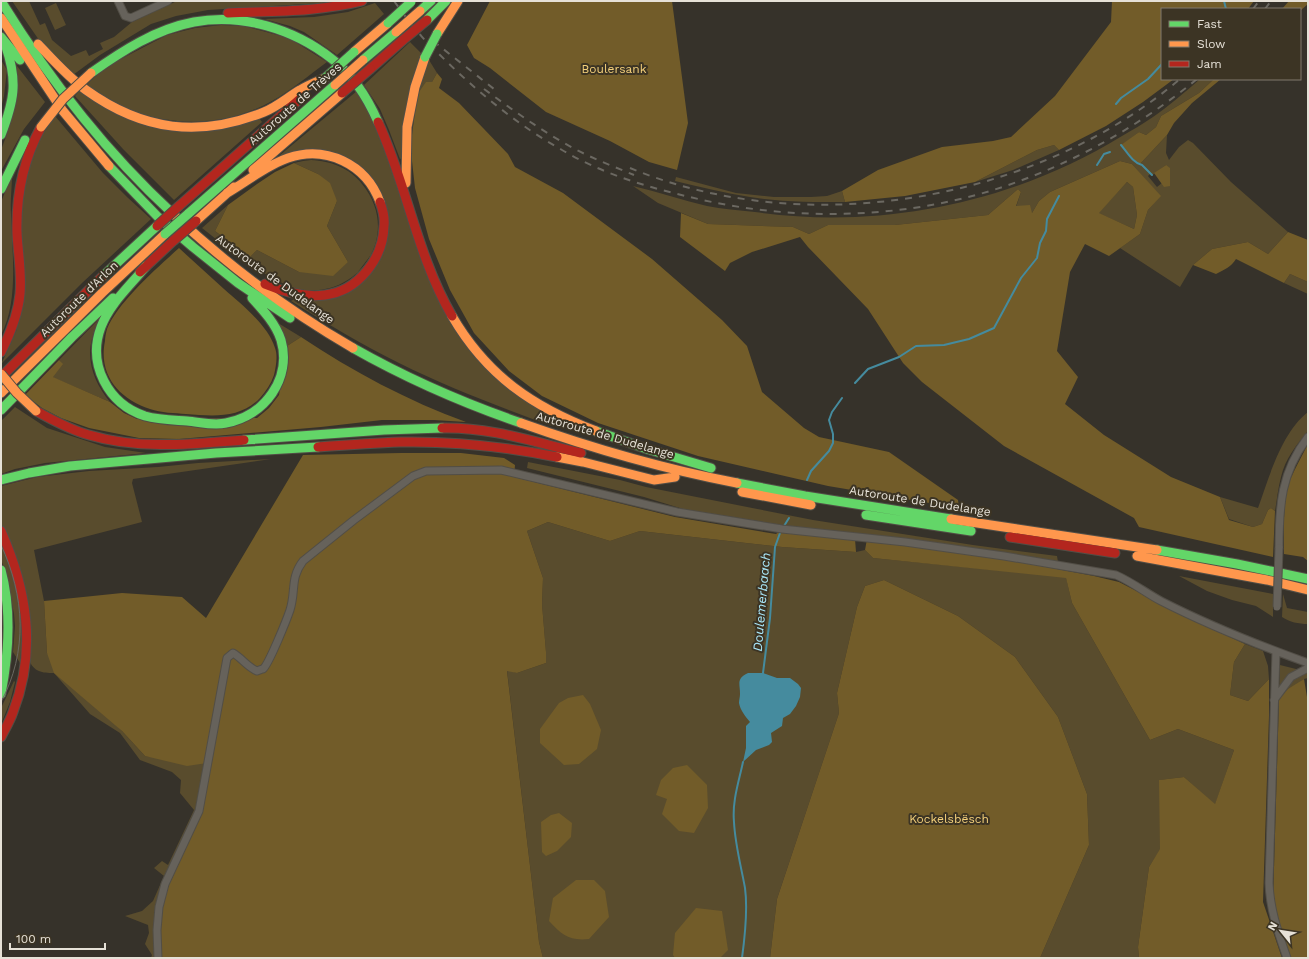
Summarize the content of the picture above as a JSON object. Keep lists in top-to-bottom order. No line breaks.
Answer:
{"streets":{"main road":["Autoroute de Trèves","Autoroute de Dudelange","Autoroute d'Arlon"]},"crossings":[["Autoroute de Trèves","Autoroute d'Arlon"]],"water":["Doulemerbaach"],"parks":["Boulersank","Kockelsbësch"],"legend":["Fast","Slow","Jam"],"scale_bar":"100 m","north":"top left"}
